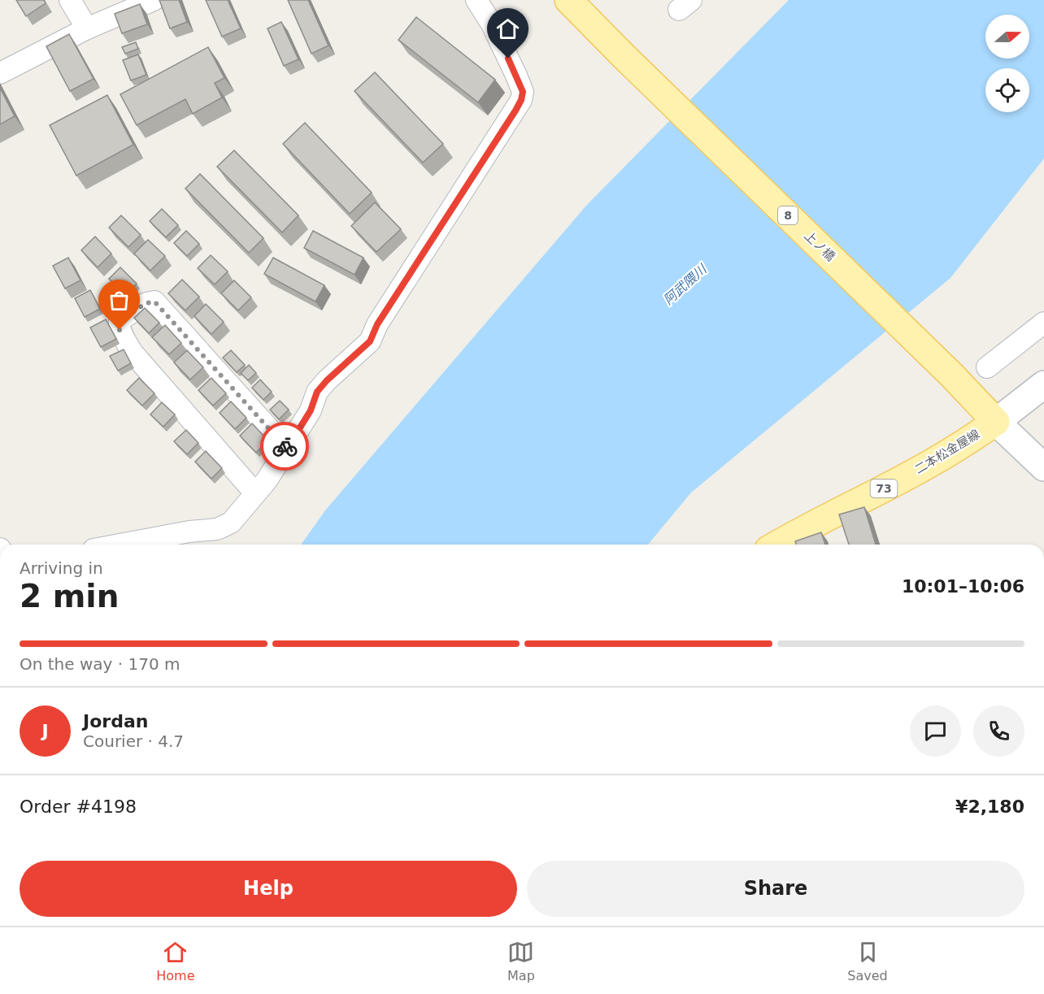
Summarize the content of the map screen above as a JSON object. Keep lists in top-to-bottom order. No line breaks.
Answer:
{"streets":{"main road":["8","上ノ橋","二本松金屋線","73"]},"crossings":[["上ノ橋","二本松金屋線"]],"water":["阿武隈川"],"north":"right","page":{"heading":["2 min","Arriving in","10:01–10:06"],"panel":["Jordan","Courier · 4.7","Order #4198","¥2,180"],"bar":"On the way · 170 m","round":"J","buttons":["Help","Share"],"tabs":["Home","Map","Saved"]}}
